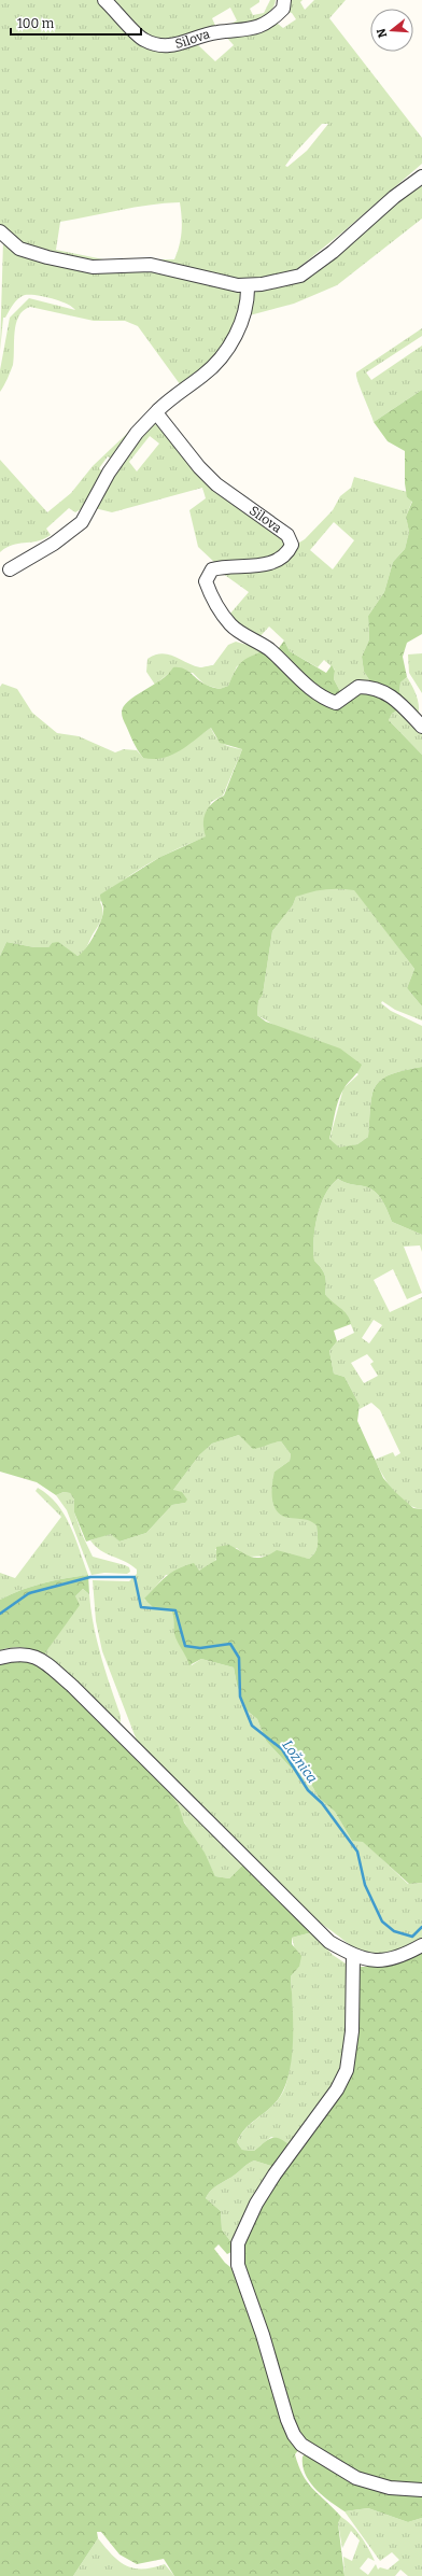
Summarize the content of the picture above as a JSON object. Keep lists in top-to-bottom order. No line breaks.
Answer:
{"streets":{"street":["Silova"]},"water":["Ložnica"],"scale_bar":"100 m","north":"left"}
